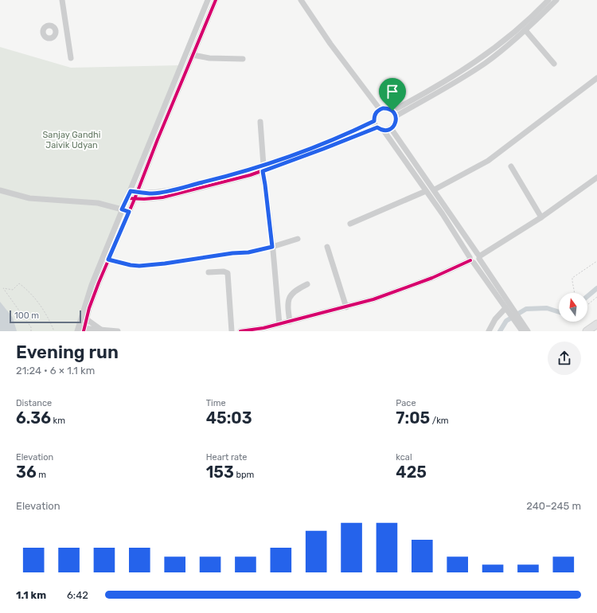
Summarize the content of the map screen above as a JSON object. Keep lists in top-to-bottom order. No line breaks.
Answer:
{"parks":["Sanjay Gandhi Jaivik Udyan"],"scale_bar":"100 m","north":"top","page":{"scale":"100 m","heading":["Evening run","21:24 · 6 × 1.1 km"],"stats":[["Distance","6.36 km"],["Time","45:03"],["Pace","7:05 /km"],["Elevation","36 m"],["Heart rate","153 bpm"],["kcal","425"]],"chart":["Elevation","240–245 m"],"list":[{"name":"1.1 km","note":"6:42"}]}}
